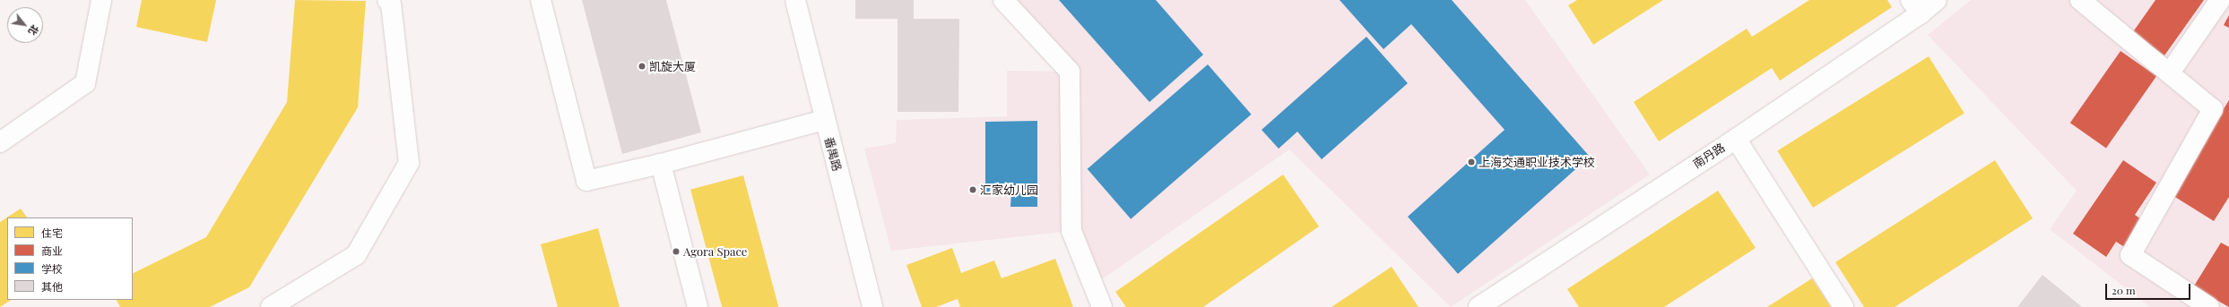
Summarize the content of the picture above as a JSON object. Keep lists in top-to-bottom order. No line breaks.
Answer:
{"streets":{"street":["番禺路","南丹路"]},"places":["凯旋大厦","上海交通职业技术学校","汇家幼儿园","Agora Space"],"legend":["住宅","商业","学校","其他"],"scale_bar":"20 m","north":"bottom right"}
